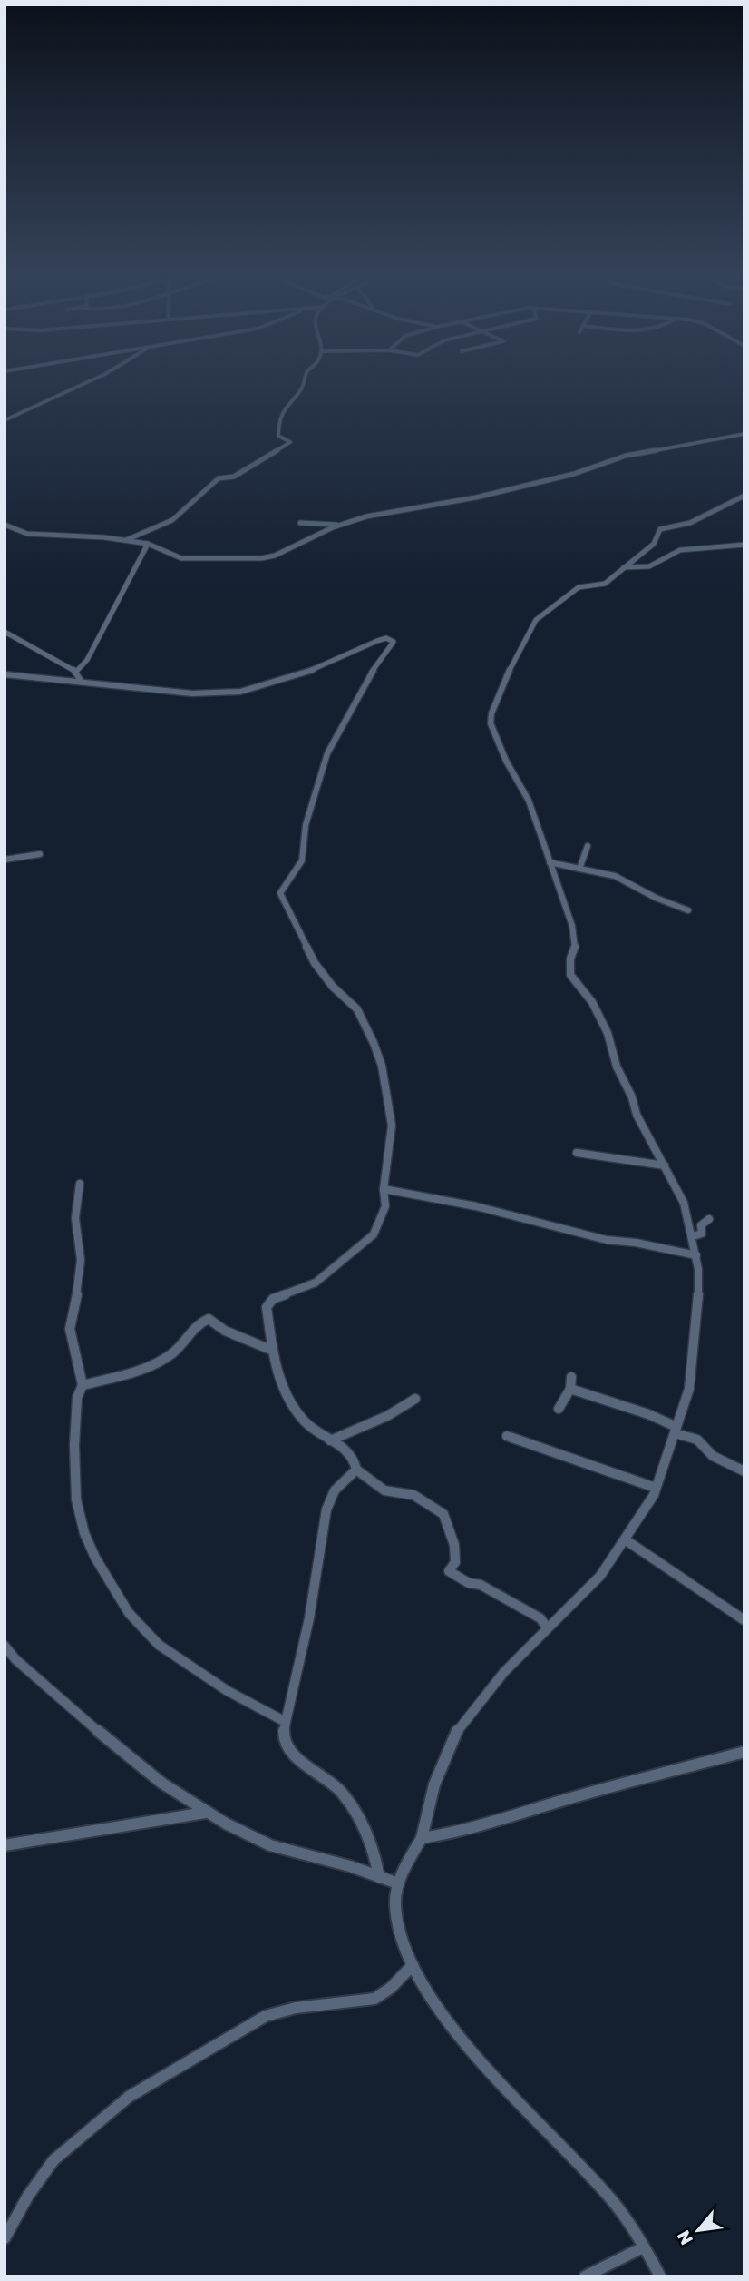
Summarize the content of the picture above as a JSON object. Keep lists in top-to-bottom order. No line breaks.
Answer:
{"north":"bottom left"}
